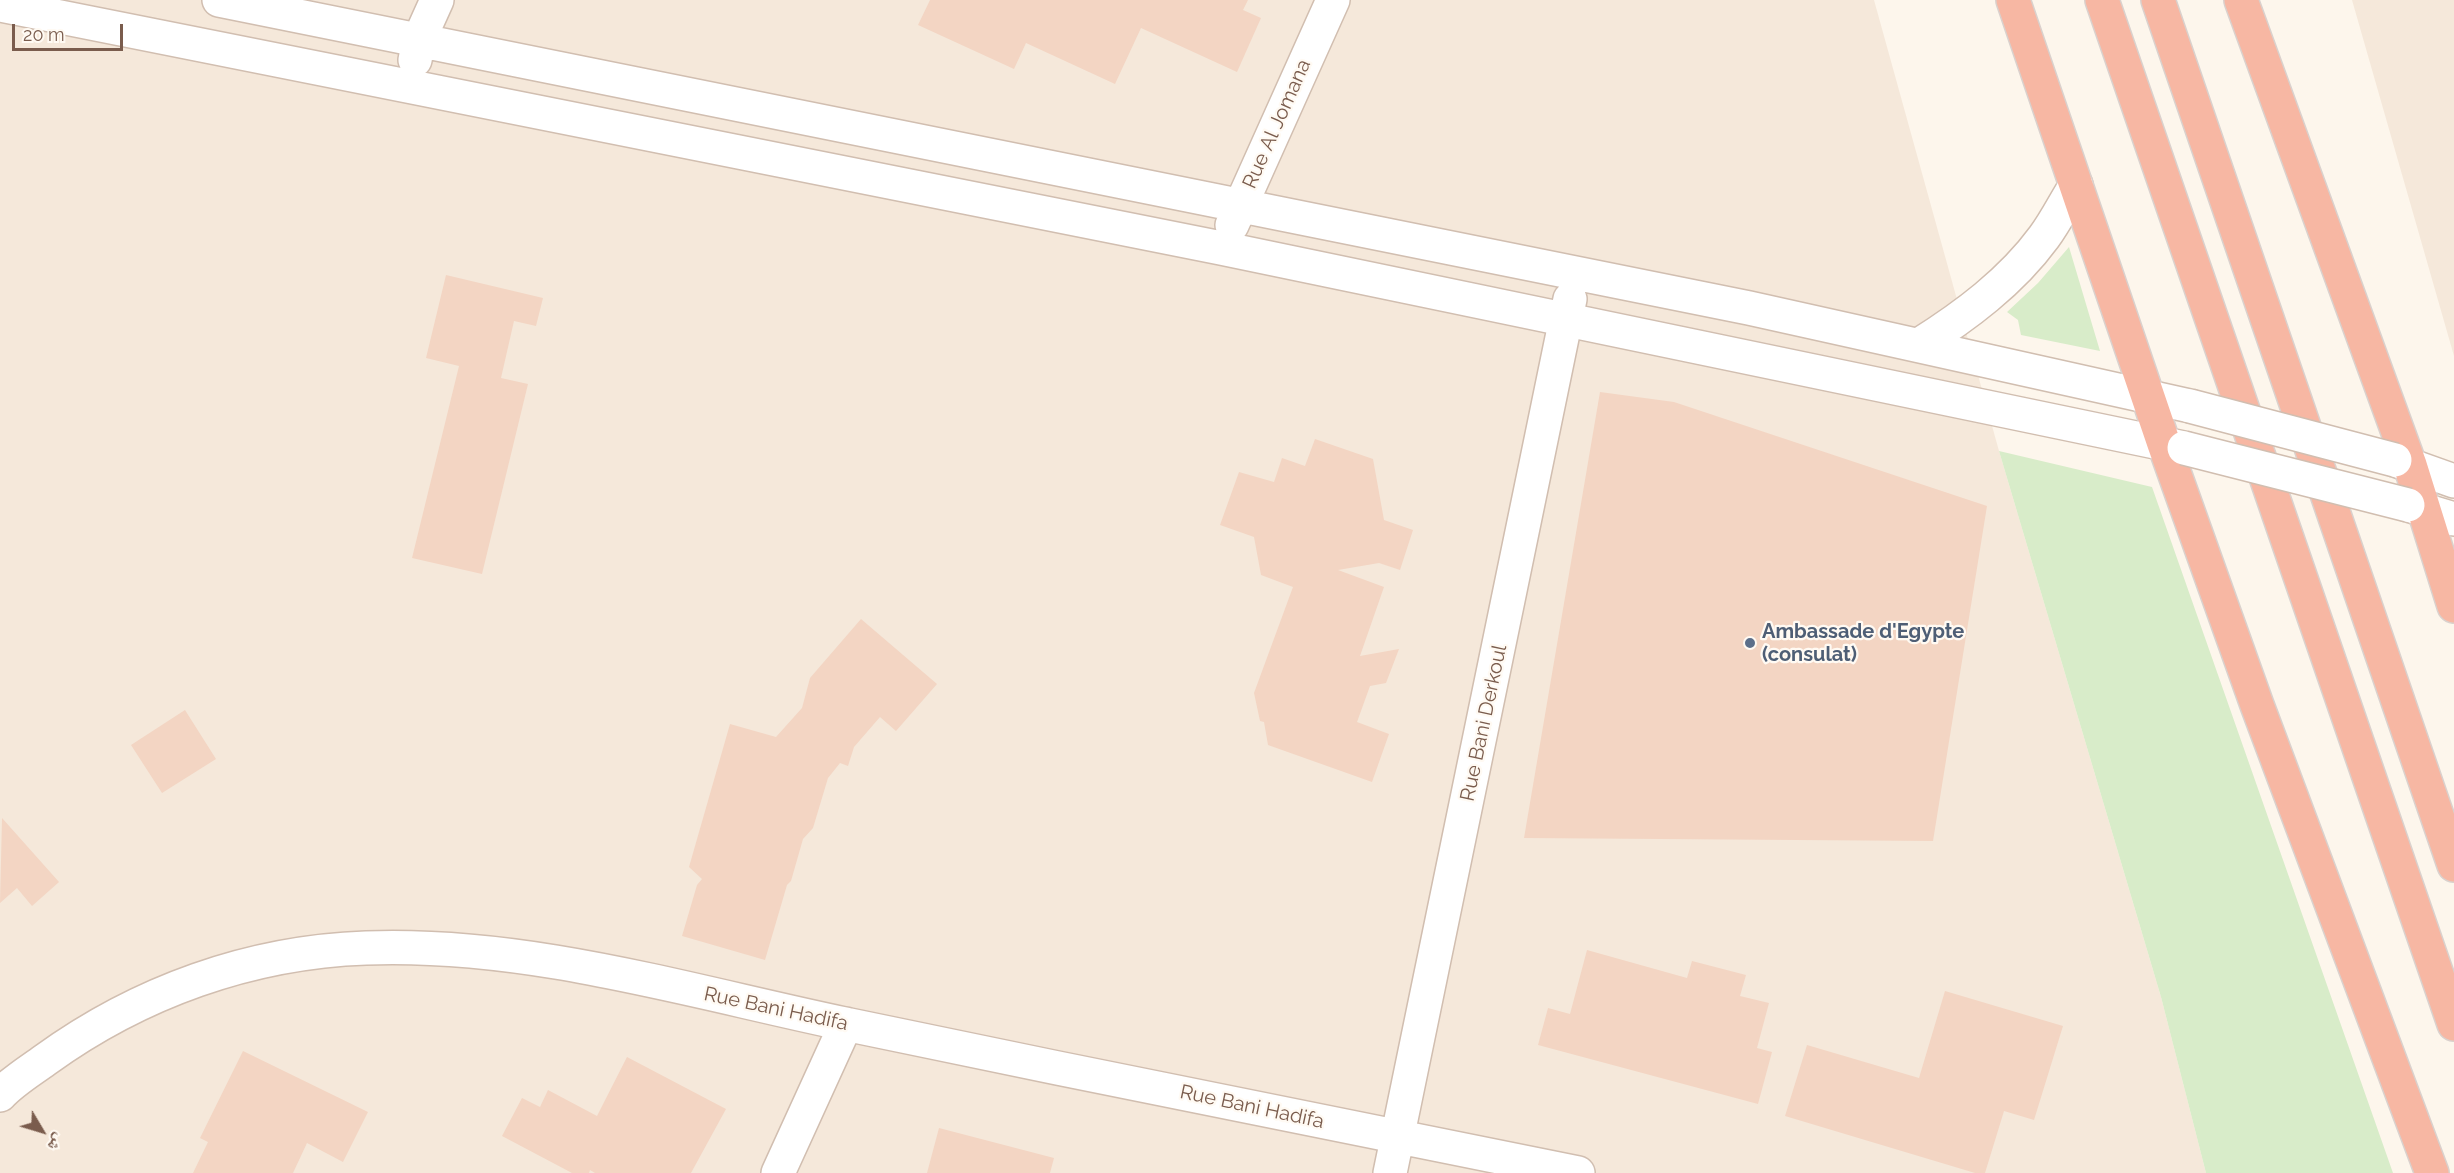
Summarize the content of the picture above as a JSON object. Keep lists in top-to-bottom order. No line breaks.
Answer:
{"streets":{"street":["Rue Al Jomana","Rue Bani Derkoul","Rue Bani Hadifa"]},"crossings":[["Rue Bani Derkoul","Rue Bani Hadifa"]],"places":["Ambassade d'Egypte (consulat)"],"scale_bar":"20 m","north":"bottom right"}
